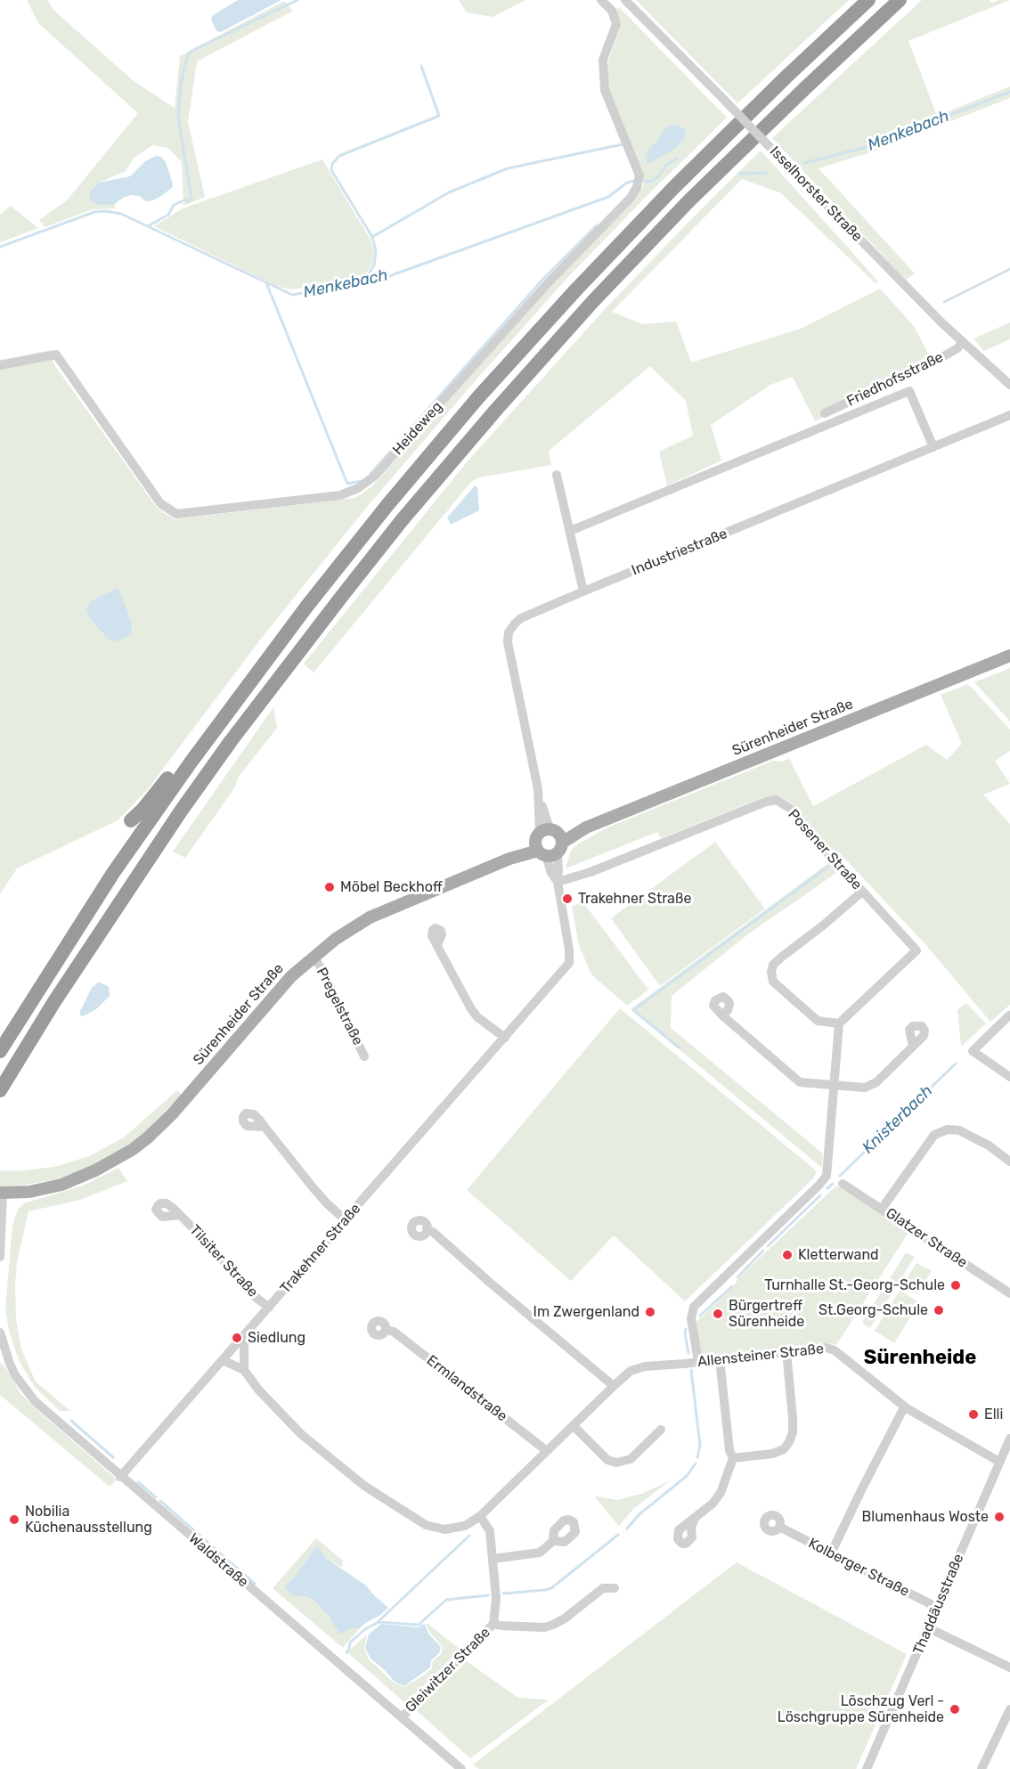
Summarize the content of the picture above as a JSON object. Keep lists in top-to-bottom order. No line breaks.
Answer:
{"streets":{"main road":["Sürenheider Straße"],"street":["Isselhorster Straße","Friedhofsstraße","Heideweg","Industriestraße","Posener Straße","Pregelstraße","Glatzer Straße","Trakehner Straße","Tilsiter Straße","Allensteiner Straße","Ermlandstraße","Waldstraße","Kolberger Straße","Thaddäusstraße","Gleiwitzer Straße"]},"crossings":[["Isselhorster Straße","Friedhofsstraße"],["Industriestraße","Sürenheider Straße"],["Industriestraße","Trakehner Straße"],["Sürenheider Straße","Pregelstraße"],["Sürenheider Straße","Trakehner Straße"],["Posener Straße","Trakehner Straße"],["Trakehner Straße","Tilsiter Straße"],["Trakehner Straße","Allensteiner Straße"],["Trakehner Straße","Waldstraße"],["Allensteiner Straße","Ermlandstraße"],["Allensteiner Straße","Thaddäusstraße"],["Allensteiner Straße","Gleiwitzer Straße"],["Waldstraße","Gleiwitzer Straße"],["Kolberger Straße","Thaddäusstraße"]],"districts":["Sürenheide"],"water":["Menkebach","Knisterbach"],"places":["Möbel Beckhoff","Trakehner Straße","Kletterwand","Turnhalle St.-Georg-Schule","St.Georg-Schule","Im Zwergenland","Bürgertreff Sürenheide","Siedlung","Elli","Blumenhaus Woste","Nobilia Küchenausstellung","Löschzug Verl - Löschgruppe Sürenheide"]}
